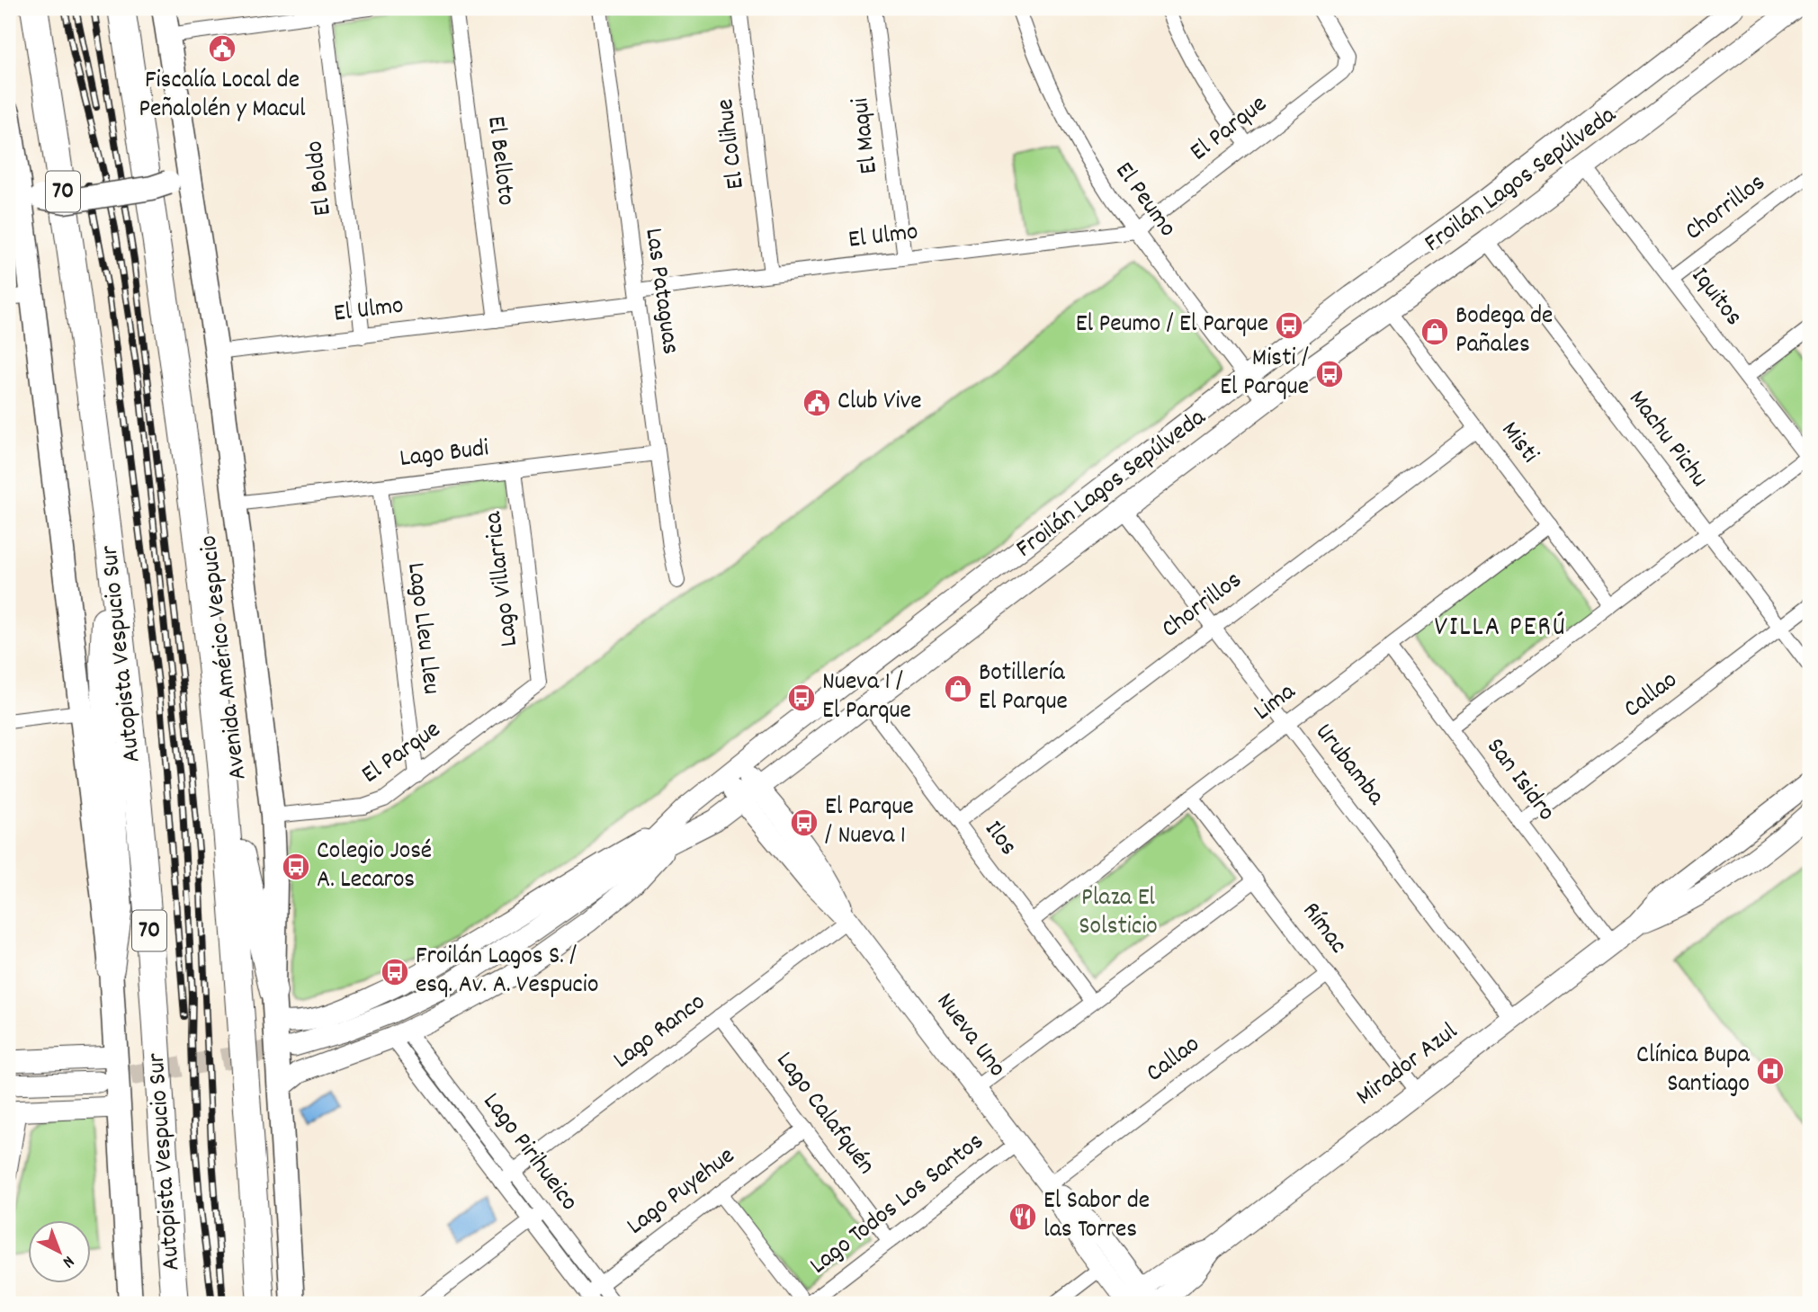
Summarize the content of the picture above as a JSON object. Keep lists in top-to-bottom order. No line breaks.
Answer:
{"streets":{"highway":["70","Autopista Vespucio Sur"],"main road":["Avenida Américo Vespucio"],"street":["El Parque","El Maqui","El Colihue","El Belloto","El Boldo","Froilán Lagos Sepúlveda","El Peumo","Chorrillos","El Ulmo","Las Pataguas","Iquitos","Machu Pichu","Misti","Lago Budi","Lago Villarrica","Lago Lleu Lleu","Callao","Lima","Urubamba","San Isidro","Ilos","Rímac","Lago Ranco","Nueva Uno","Mirador Azul","Lago Calafquén","Lago Pirihueico","Lago Puyehue","Lago Todos Los Santos"]},"crossings":[["El Parque","El Peumo"],["El Parque","El Ulmo"],["El Parque","Lago Villarrica"],["El Parque","Lago Lleu Lleu"],["El Parque","Avenida Américo Vespucio"],["El Maqui","El Ulmo"],["El Colihue","El Ulmo"],["El Belloto","El Ulmo"],["El Boldo","El Ulmo"],["Froilán Lagos Sepúlveda","El Peumo"],["Froilán Lagos Sepúlveda","Iquitos"],["Froilán Lagos Sepúlveda","Machu Pichu"],["Froilán Lagos Sepúlveda","Misti"],["Froilán Lagos Sepúlveda","Avenida Américo Vespucio"],["Froilán Lagos Sepúlveda","Urubamba"],["Froilán Lagos Sepúlveda","Ilos"],["Froilán Lagos Sepúlveda","Nueva Uno"],["Froilán Lagos Sepúlveda","Lago Pirihueico"],["El Peumo","El Ulmo"],["Chorrillos","Iquitos"],["Chorrillos","Misti"],["Chorrillos","Urubamba"],["Chorrillos","Ilos"],["El Ulmo","Las Pataguas"],["El Ulmo","Avenida Américo Vespucio"],["Las Pataguas","Lago Budi"],["Machu Pichu","Callao"],["Misti","Lima"],["Lago Budi","Lago Villarrica"],["Lago Budi","Lago Lleu Lleu"],["Lago Budi","Avenida Américo Vespucio"],["Callao","San Isidro"],["Callao","Rímac"],["Callao","Nueva Uno"],["Lima","Urubamba"],["Lima","San Isidro"],["Lima","Ilos"],["Lima","Rímac"],["Urubamba","Mirador Azul"],["San Isidro","Mirador Azul"],["Rímac","Mirador Azul"],["Lago Ranco","Nueva Uno"],["Lago Ranco","Lago Calafquén"],["Lago Ranco","Lago Pirihueico"],["Nueva Uno","Mirador Azul"],["Nueva Uno","Lago Todos Los Santos"],["Lago Calafquén","Lago Puyehue"],["Lago Calafquén","Lago Todos Los Santos"],["Lago Pirihueico","Lago Puyehue"]],"districts":["VILLA PERÚ"],"parks":["Plaza El Solsticio"],"places":{"public building":["Fiscalía Local de Peñalolén y Macul","Club Vive"],"bus stop":["El Peumo / El Parque","Misti / El Parque","Nueva 1 / El Parque","El Parque / Nueva 1","Colegio José A. Lecaros","Froilán Lagos S. / esq. Av. A. Vespucio"],"shop":["Bodega de Pañales","Botillería El Parque"],"hospital":["Clínica Bupa Santiago"],"restaurant":["El Sabor de las Torres"]},"north":"bottom right"}
